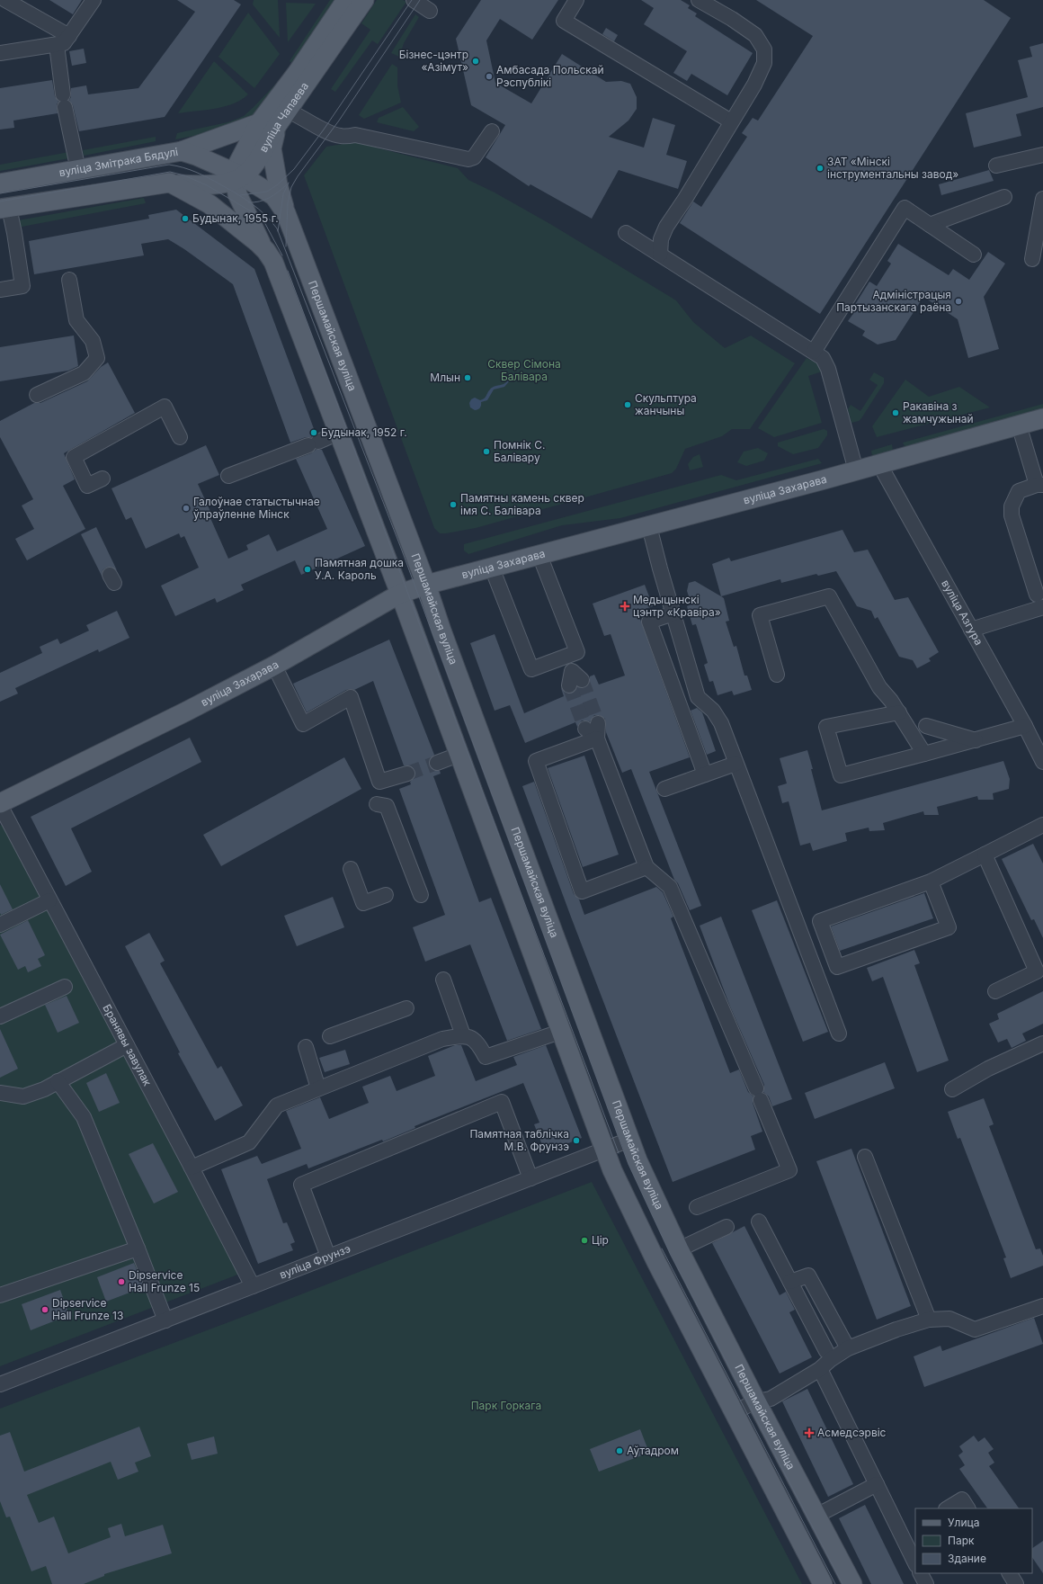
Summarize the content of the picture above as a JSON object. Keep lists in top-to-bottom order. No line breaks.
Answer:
{"streets":{"main road":["вуліца Чапаева","вуліца Змітрака Бядулі","Першамайская вуліца","вуліца Захарава"],"street":["вуліца Азгура","Бранявы завулак","вуліца Фрунзэ"]},"crossings":[["вуліца Чапаева","вуліца Змітрака Бядулі"],["вуліца Чапаева","Першамайская вуліца"],["вуліца Змітрака Бядулі","Першамайская вуліца"],["Першамайская вуліца","вуліца Захарава"],["Першамайская вуліца","вуліца Фрунзэ"],["вуліца Захарава","вуліца Азгура"],["вуліца Захарава","Бранявы завулак"],["Бранявы завулак","вуліца Фрунзэ"]],"parks":["Сквер Сімона Балівара","Парк Горкага"],"places":{"other":["Бізнес-цэнтр «Азімут»","Амбасада Польскай Рэспублікі","ЗАТ «Мінскі інструментальны завод»","Будынак, 1955 г.","Адміністрацыя Партызанскага раёна","Млын","Скульптура жанчыны","Ракавіна з жамчужынай","Будынак, 1952 г.","Помнік С. Балівару","Памятны камень сквер імя С. Балівара","Галоўнае статыстычнае ўпраўленне Мінск","Памятная дошка У.А. Кароль","Памятная таблічка М.В. Фрунзэ","Цір","Dipservice Hall Frunze 15","Dipservice Hall Frunze 13","Аўтадром"],"health":["Медыцынскі цэнтр «Кравіра»","Асмедсэрвіс"]},"legend":["Улица","Парк","Здание"]}
